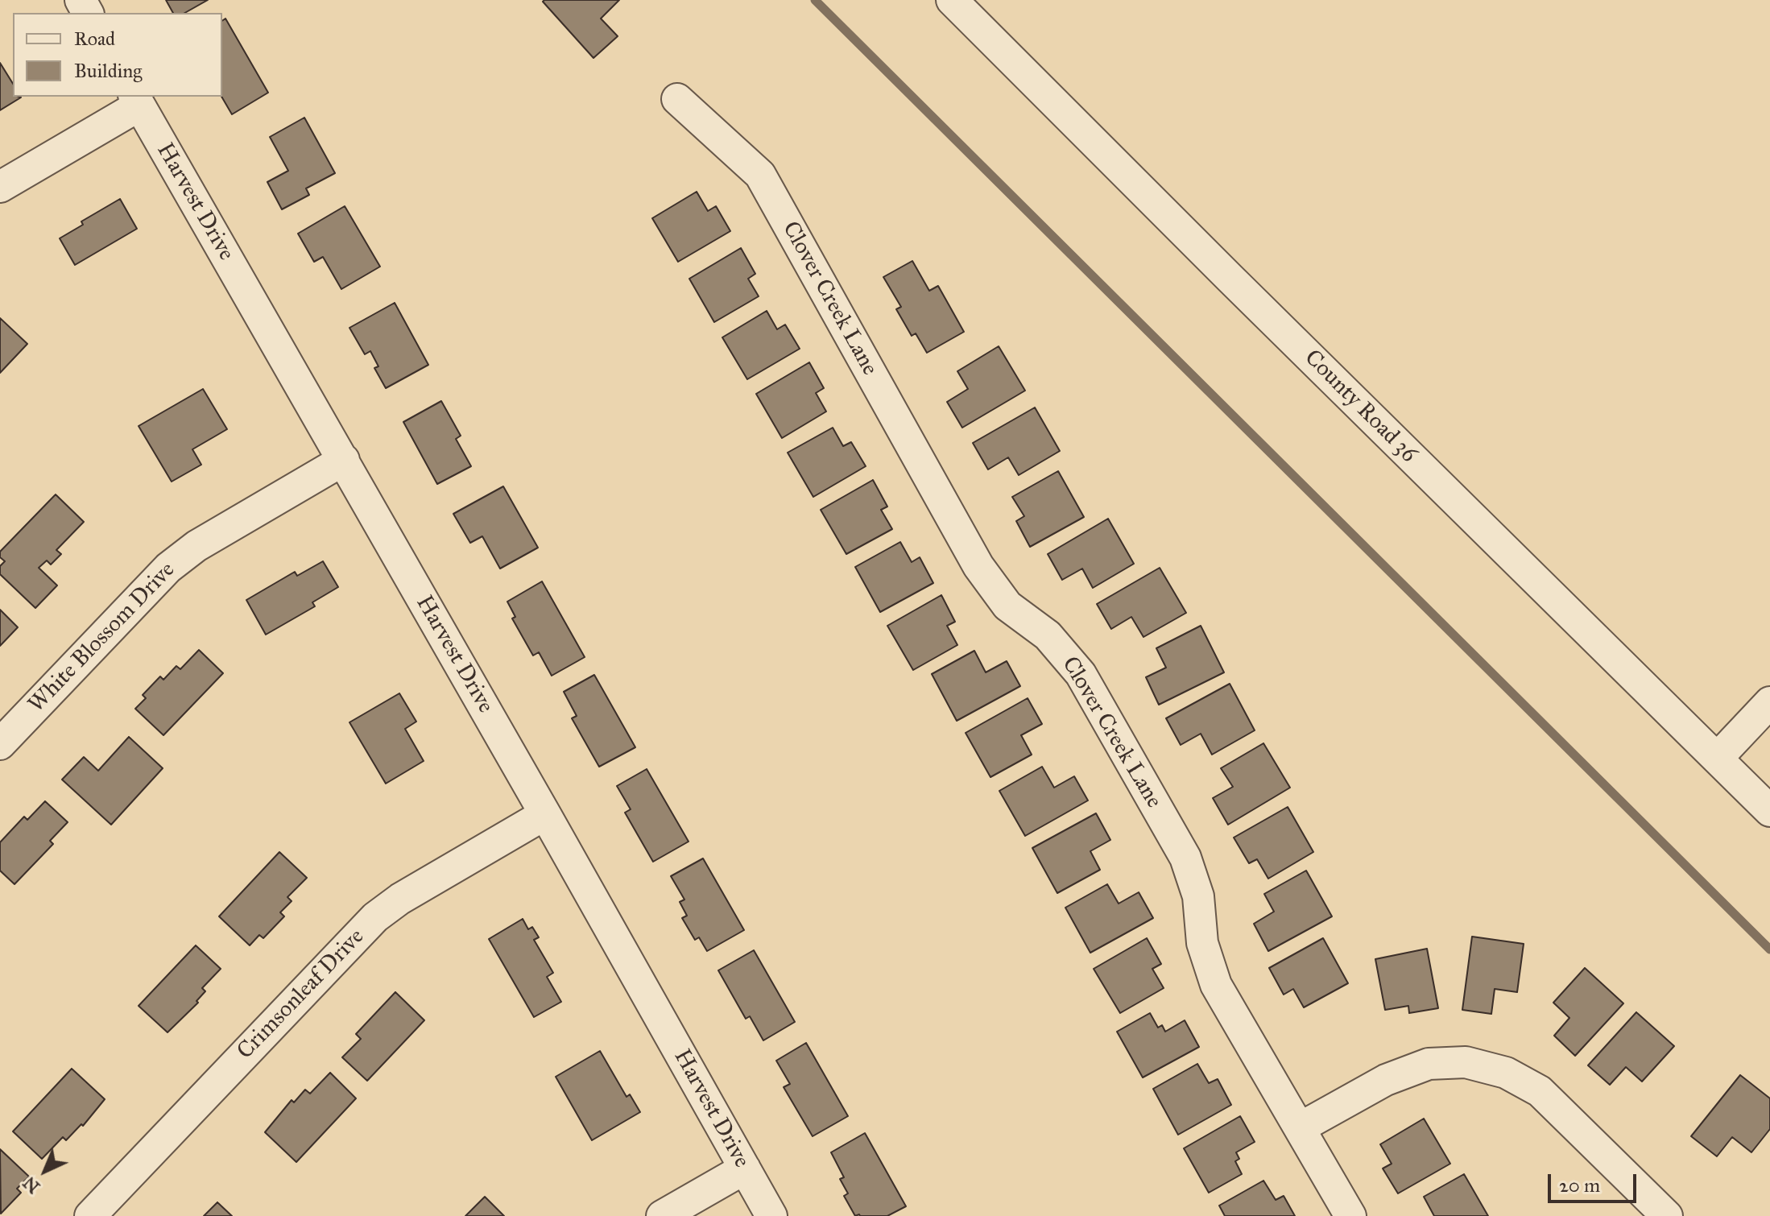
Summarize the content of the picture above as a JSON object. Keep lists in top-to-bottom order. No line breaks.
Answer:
{"streets":{"street":["Harvest Drive","Clover Creek Lane","County Road 36","White Blossom Drive","Crimsonleaf Drive"]},"crossings":[["Harvest Drive","White Blossom Drive"],["Harvest Drive","Crimsonleaf Drive"]],"legend":["Road","Building"],"scale_bar":"20 m","north":"bottom left"}
